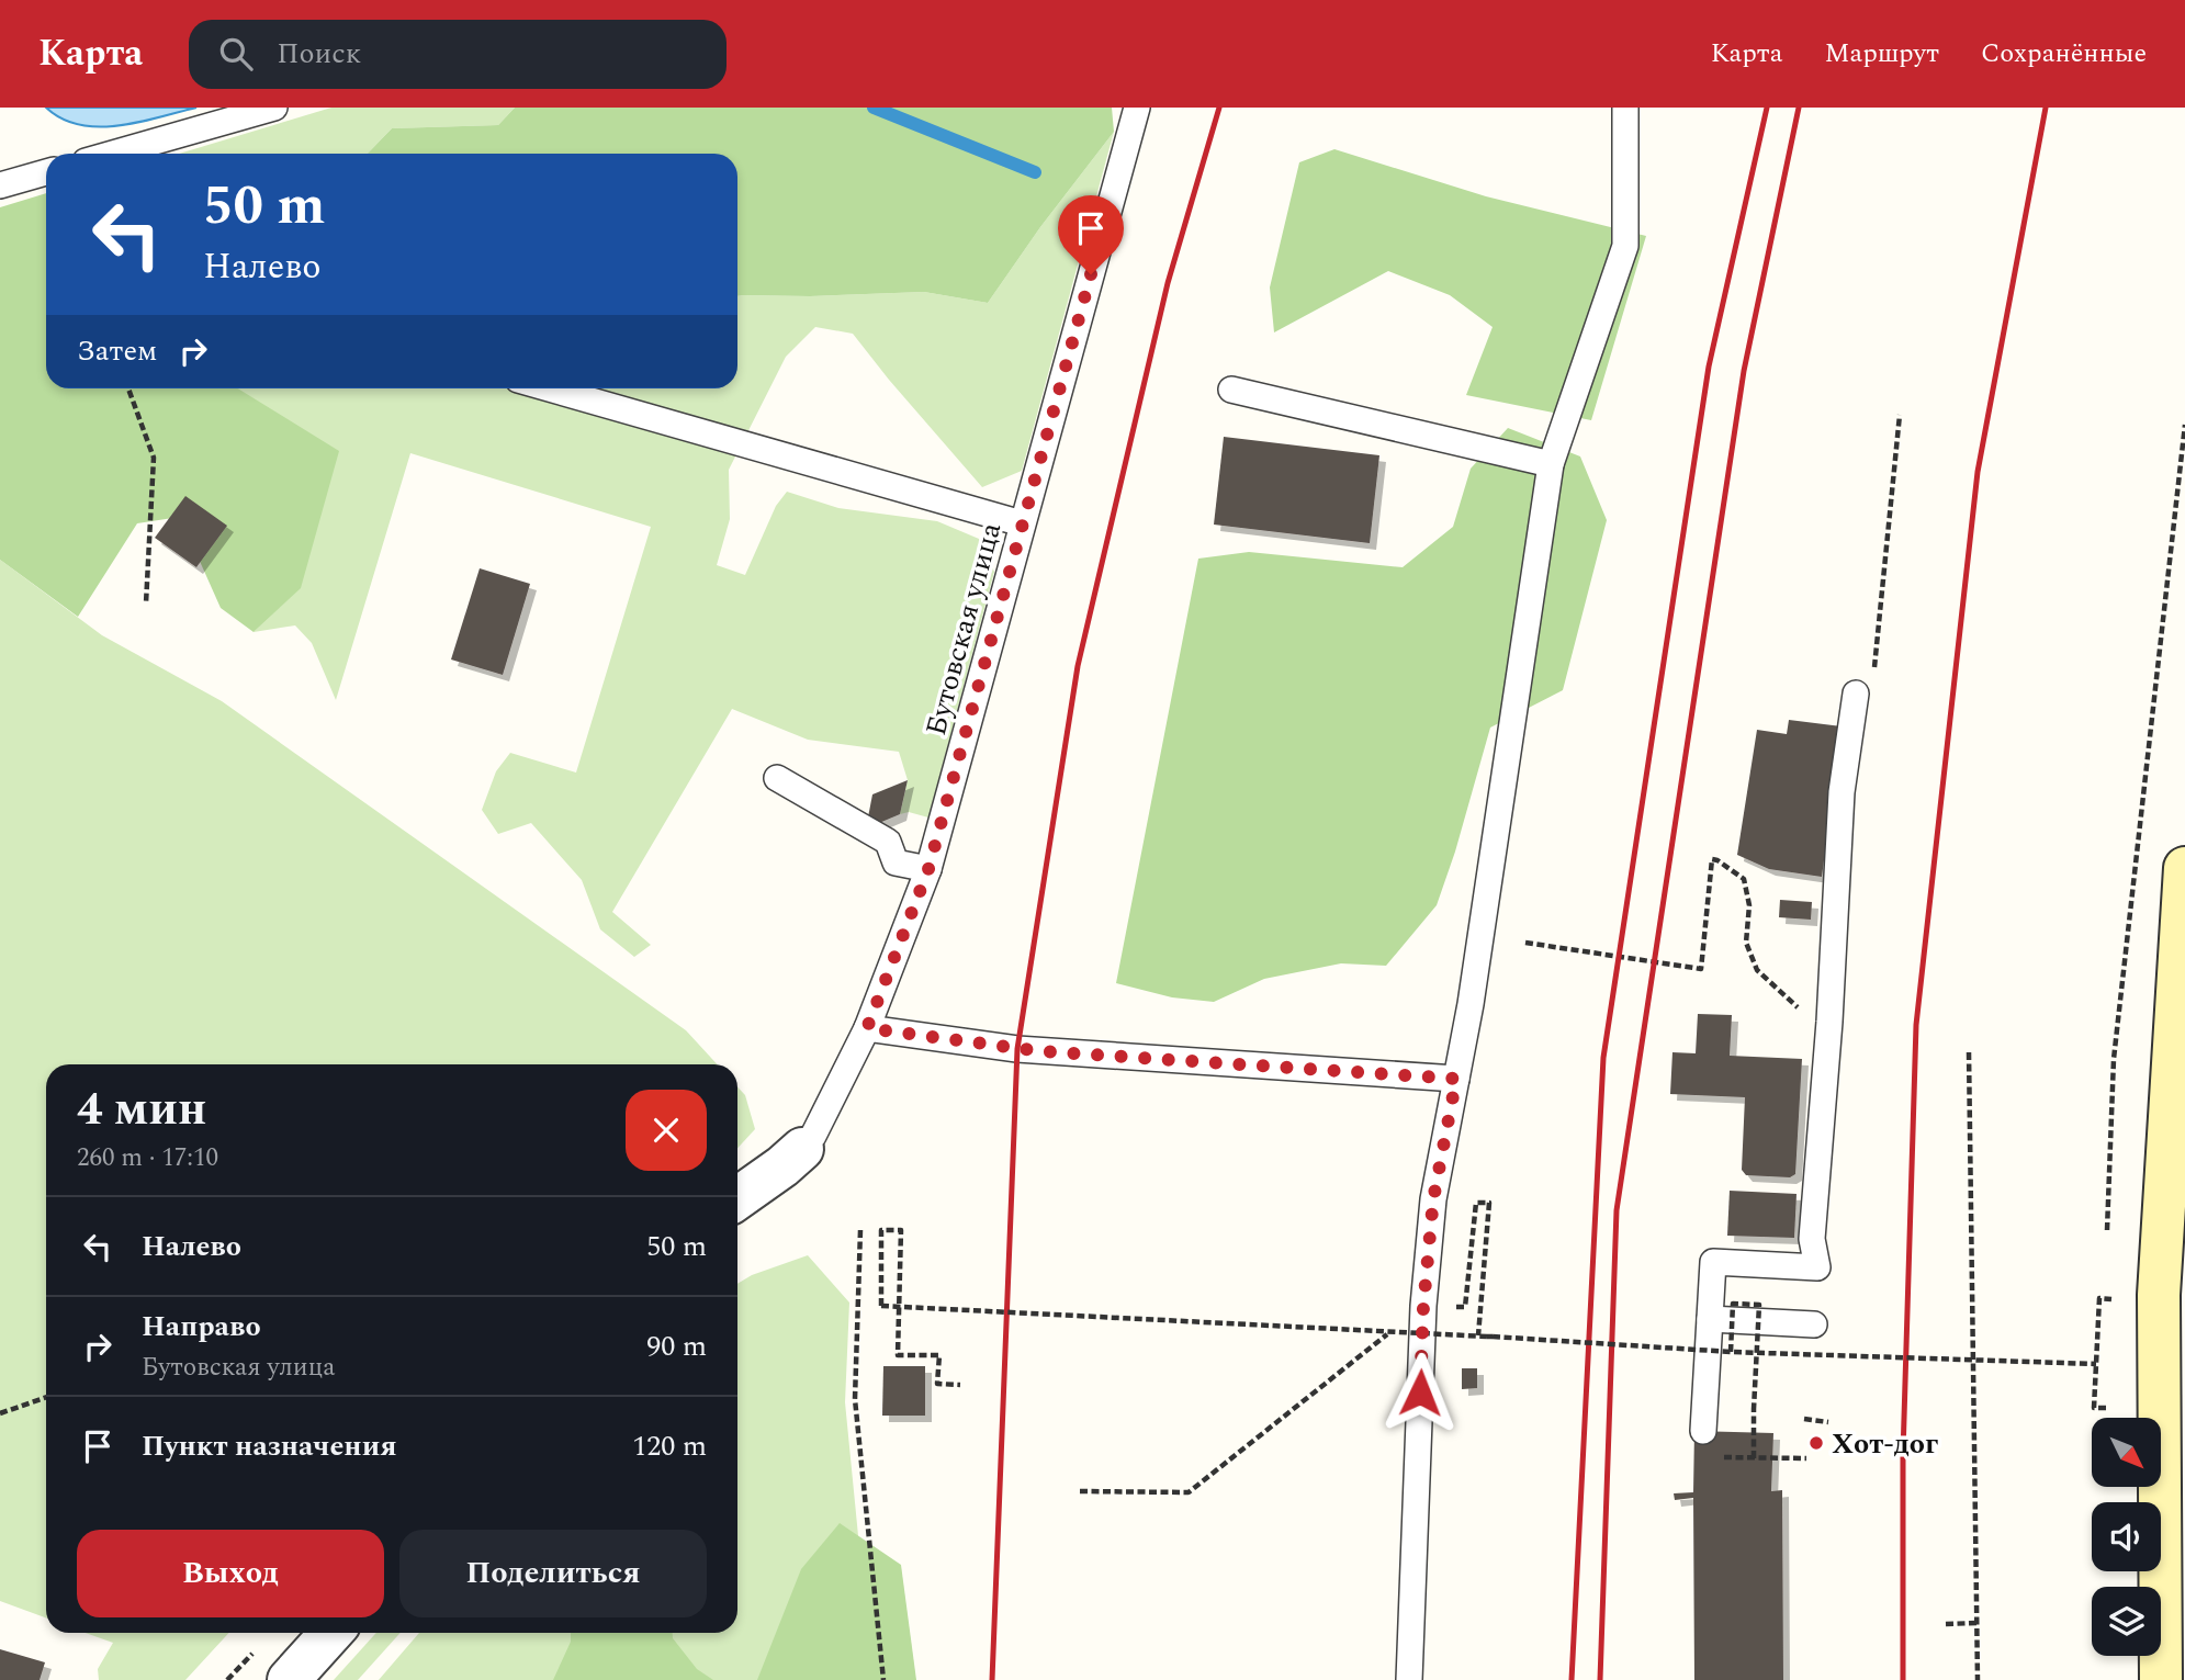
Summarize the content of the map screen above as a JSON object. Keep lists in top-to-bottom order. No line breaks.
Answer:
{"streets":{"lane":["Бутовская улица"]},"places":["Хот-дог"],"north":"bottom right","page":{"header":"Карта","search":"Поиск","nav":["Карта","Маршрут","Сохранённые"],"turn":["50 m","Налево"],"then":"Затем","heading":["4 мин","260 m · 17:10"],"list":[{"name":"Налево","value":"50 m"},{"name":"Направо","note":"Бутовская улица","value":"90 m"},{"name":"Пункт назначения","value":"120 m"}],"buttons":["Выход","Поделиться"]}}
